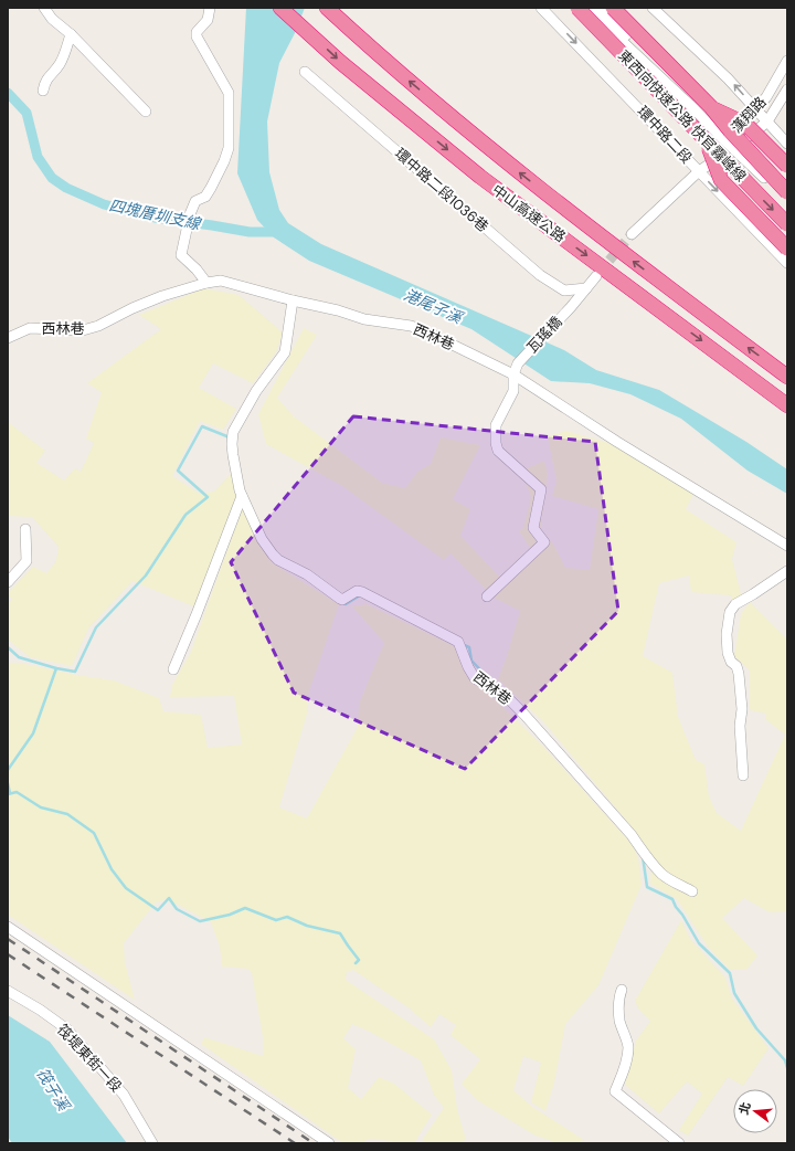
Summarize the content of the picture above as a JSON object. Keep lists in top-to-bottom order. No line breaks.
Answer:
{"streets":{"highway":["東西向快速公路 快官霧峰線","中山高速公路"],"street":["漢翔路","環中路二段","環中路二段1036巷","西林巷","瓦瑤橋","筏堤東街一段"]},"crossings":[["漢翔路","環中路二段"],["環中路二段1036巷","瓦瑤橋"],["西林巷","瓦瑤橋"]],"water":["四塊厝圳支線","港尾子溪","筏子溪"],"north":"left"}
